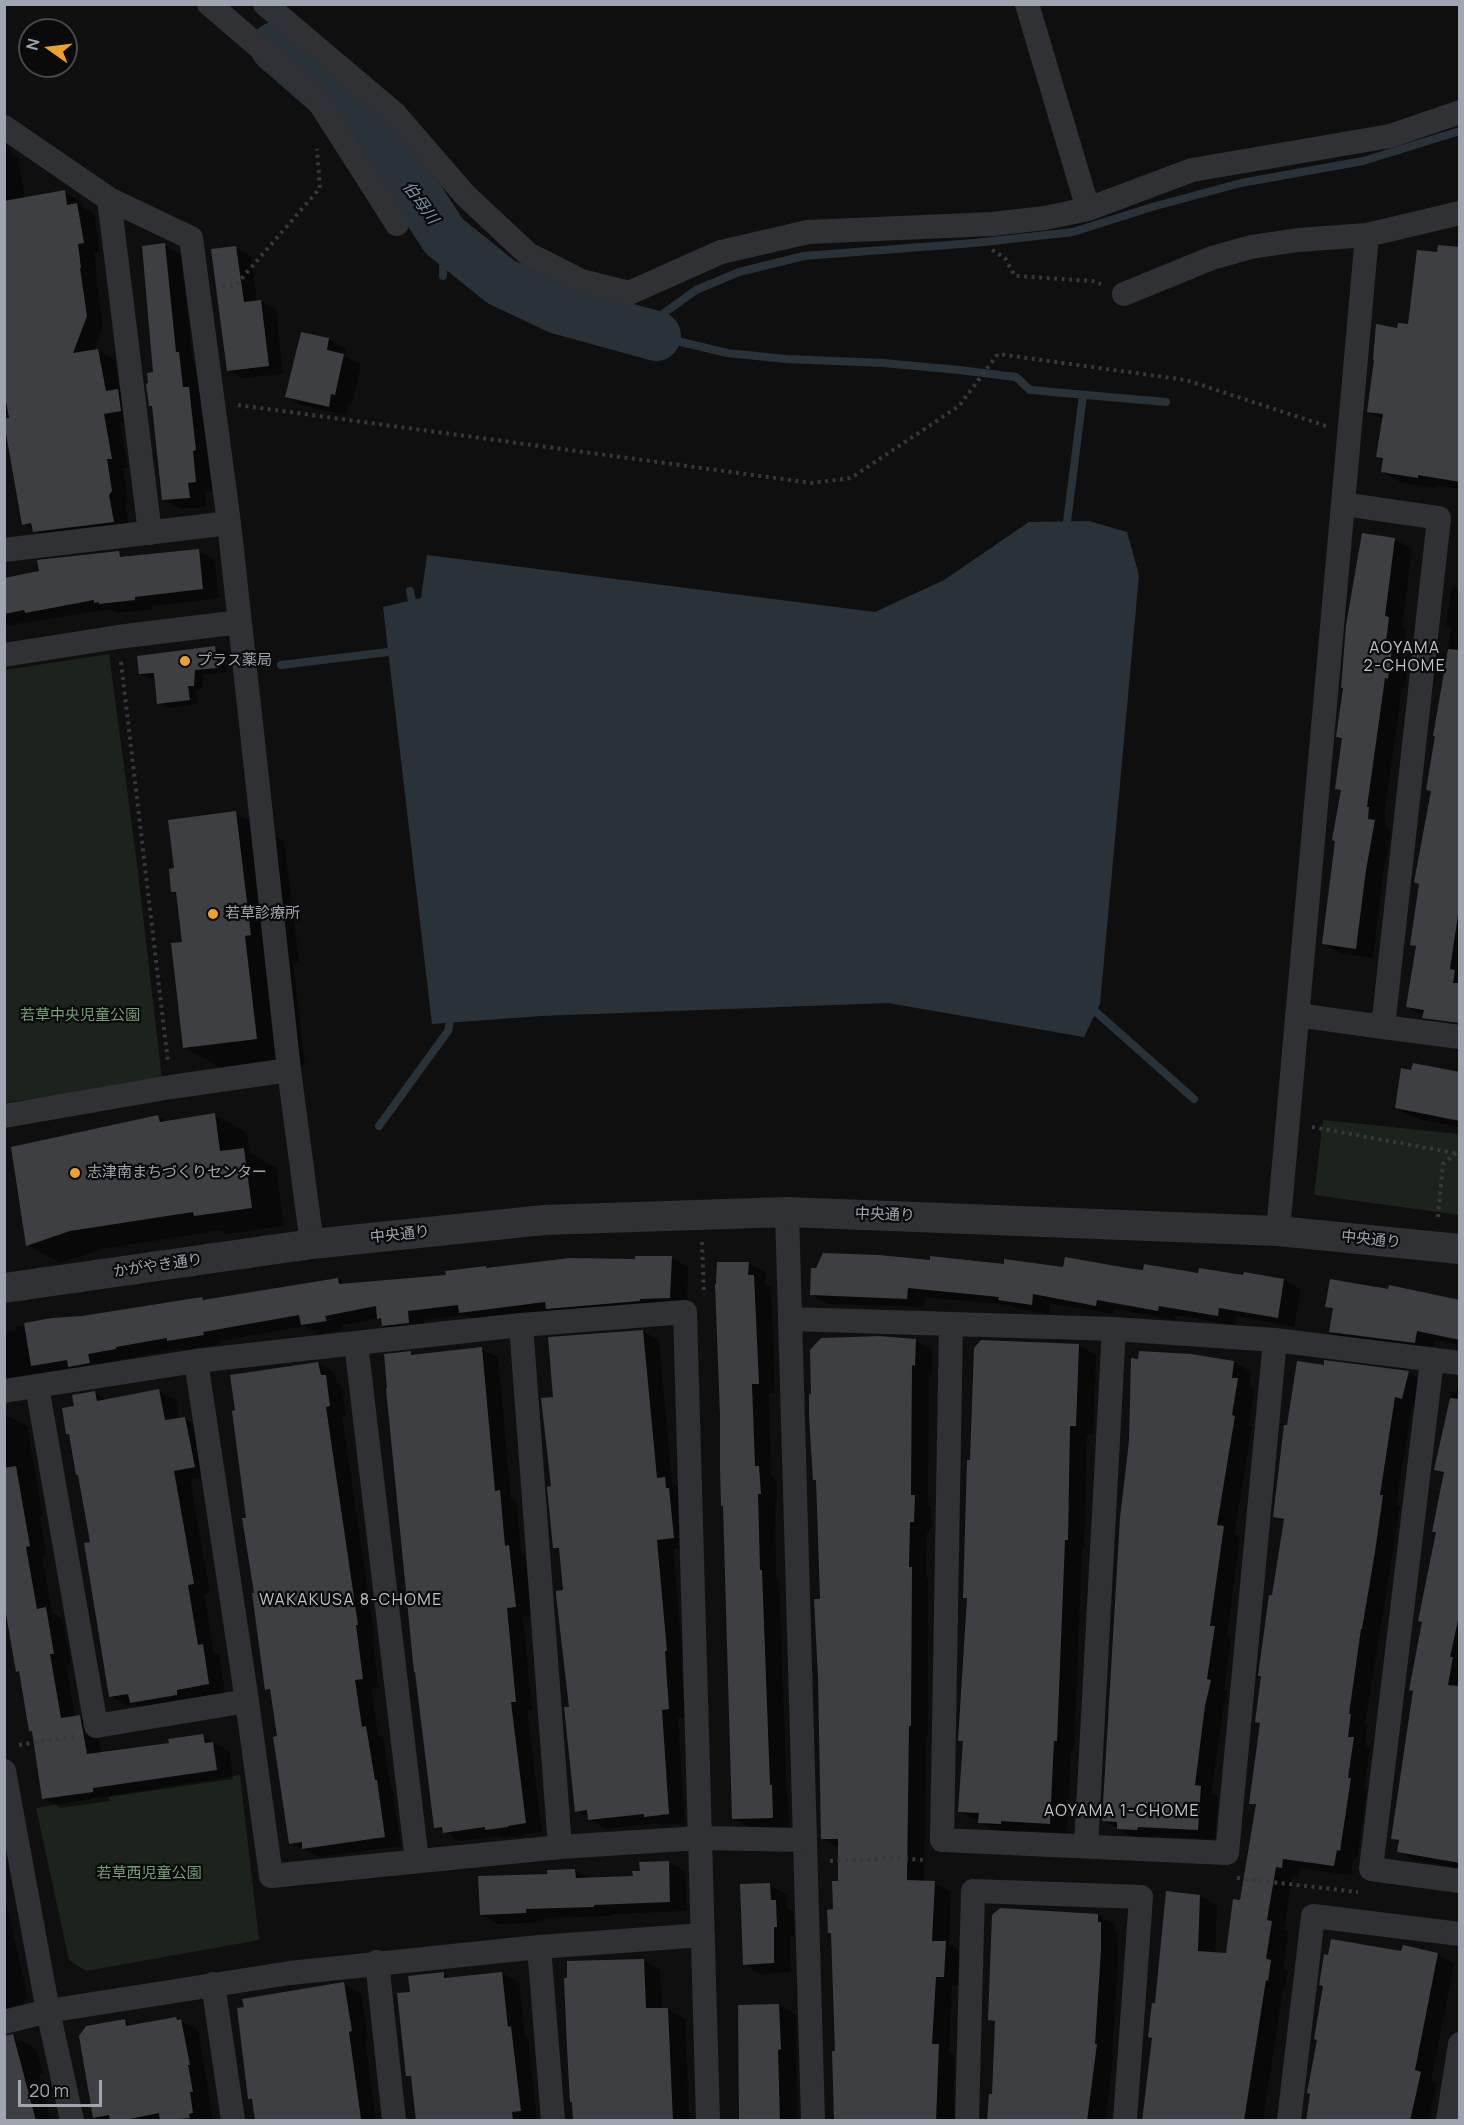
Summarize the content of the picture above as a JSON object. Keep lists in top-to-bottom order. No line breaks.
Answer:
{"streets":{"street":["中央通り","かがやき通り"]},"crossings":[["中央通り","かがやき通り"]],"districts":["AOYAMA 2-CHOME","WAKAKUSA 8-CHOME","AOYAMA 1-CHOME"],"water":["伯母川"],"parks":["若草中央児童公園","若草西児童公園"],"places":["プラス薬局","若草診療所","志津南まちづくりセンター"],"scale_bar":"20 m","north":"left"}
